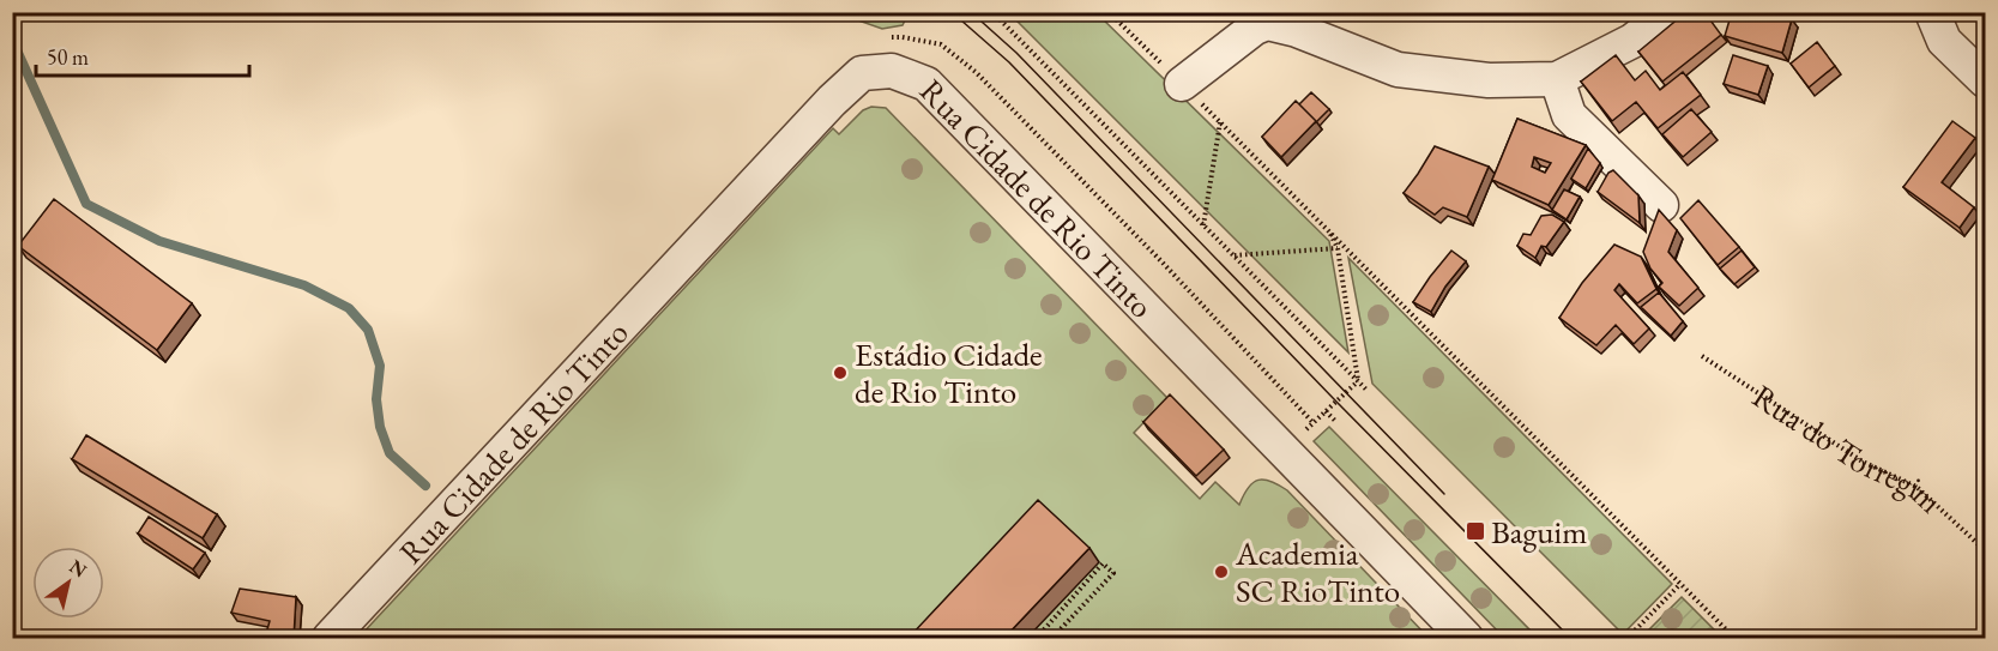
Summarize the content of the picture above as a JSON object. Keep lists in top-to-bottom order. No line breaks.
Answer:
{"streets":{"street":["Rua Cidade de Rio Tinto"],"path":["Rua do Torregim"]},"places":{"other":["Estádio Cidade de Rio Tinto","Academia SC RioTinto"],"transit":["Baguim"]},"scale_bar":"50 m","north":"top right"}
